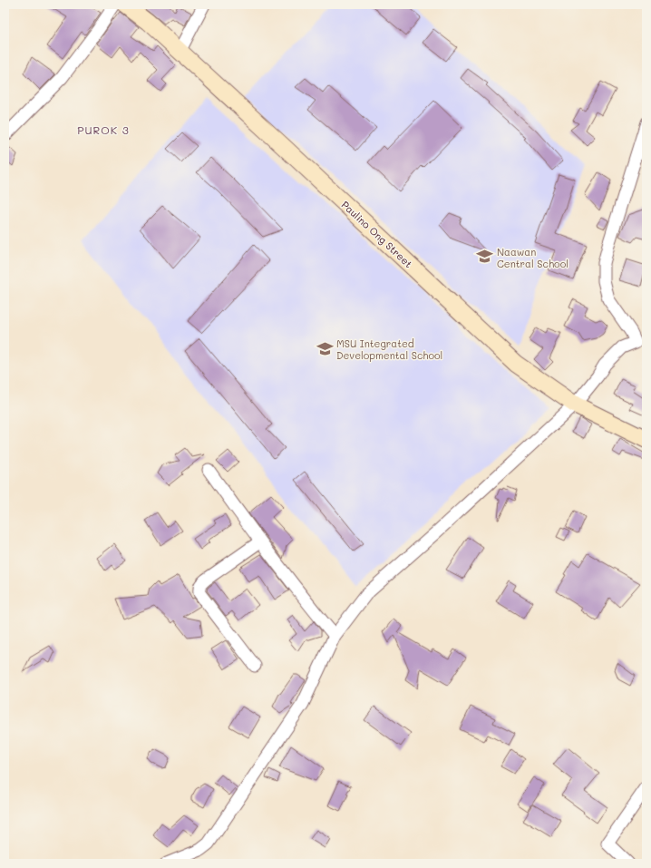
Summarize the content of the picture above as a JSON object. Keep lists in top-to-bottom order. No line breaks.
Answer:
{"streets":{"street":["Paulino Ong Street"]},"districts":["PUROK 3"],"places":{"school or university":["Naawan Central School","MSU Integrated Developmental School"]}}
